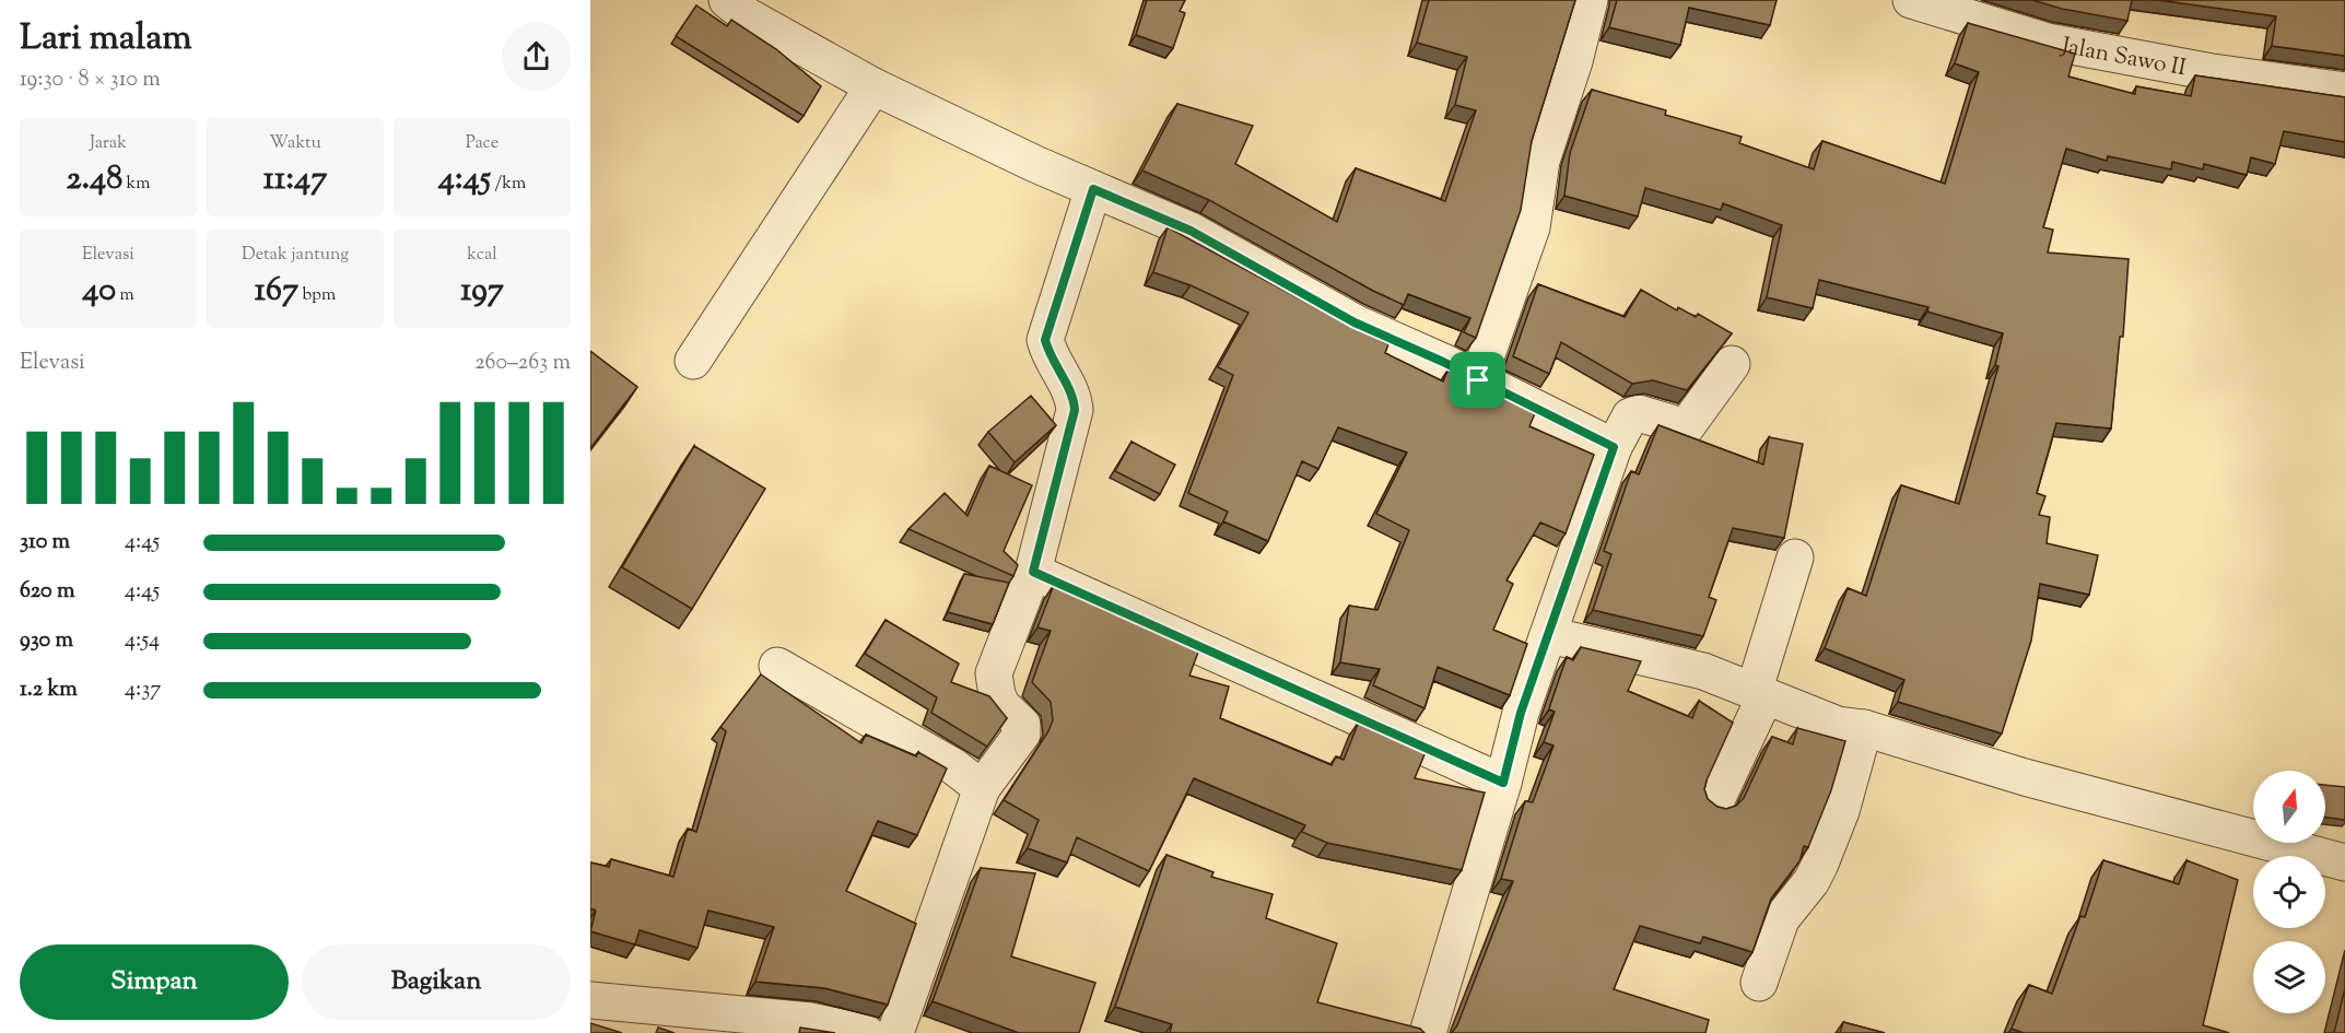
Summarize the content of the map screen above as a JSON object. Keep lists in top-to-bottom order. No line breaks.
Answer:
{"streets":{"street":["Jalan Sawo II"]},"north":"top","page":{"heading":["Lari malam","19:30 · 8 × 310 m"],"stats":[["Jarak","2.48 km"],["Waktu","11:47"],["Pace","4:45 /km"],["Elevasi","40 m"],["Detak jantung","167 bpm"],["kcal","197"]],"chart":["Elevasi","260–263 m"],"list":[{"name":"310 m","note":"4:45"},{"name":"620 m","note":"4:45"},{"name":"930 m","note":"4:54"},{"name":"1.2 km","note":"4:37"}],"buttons":["Simpan","Bagikan"]}}
